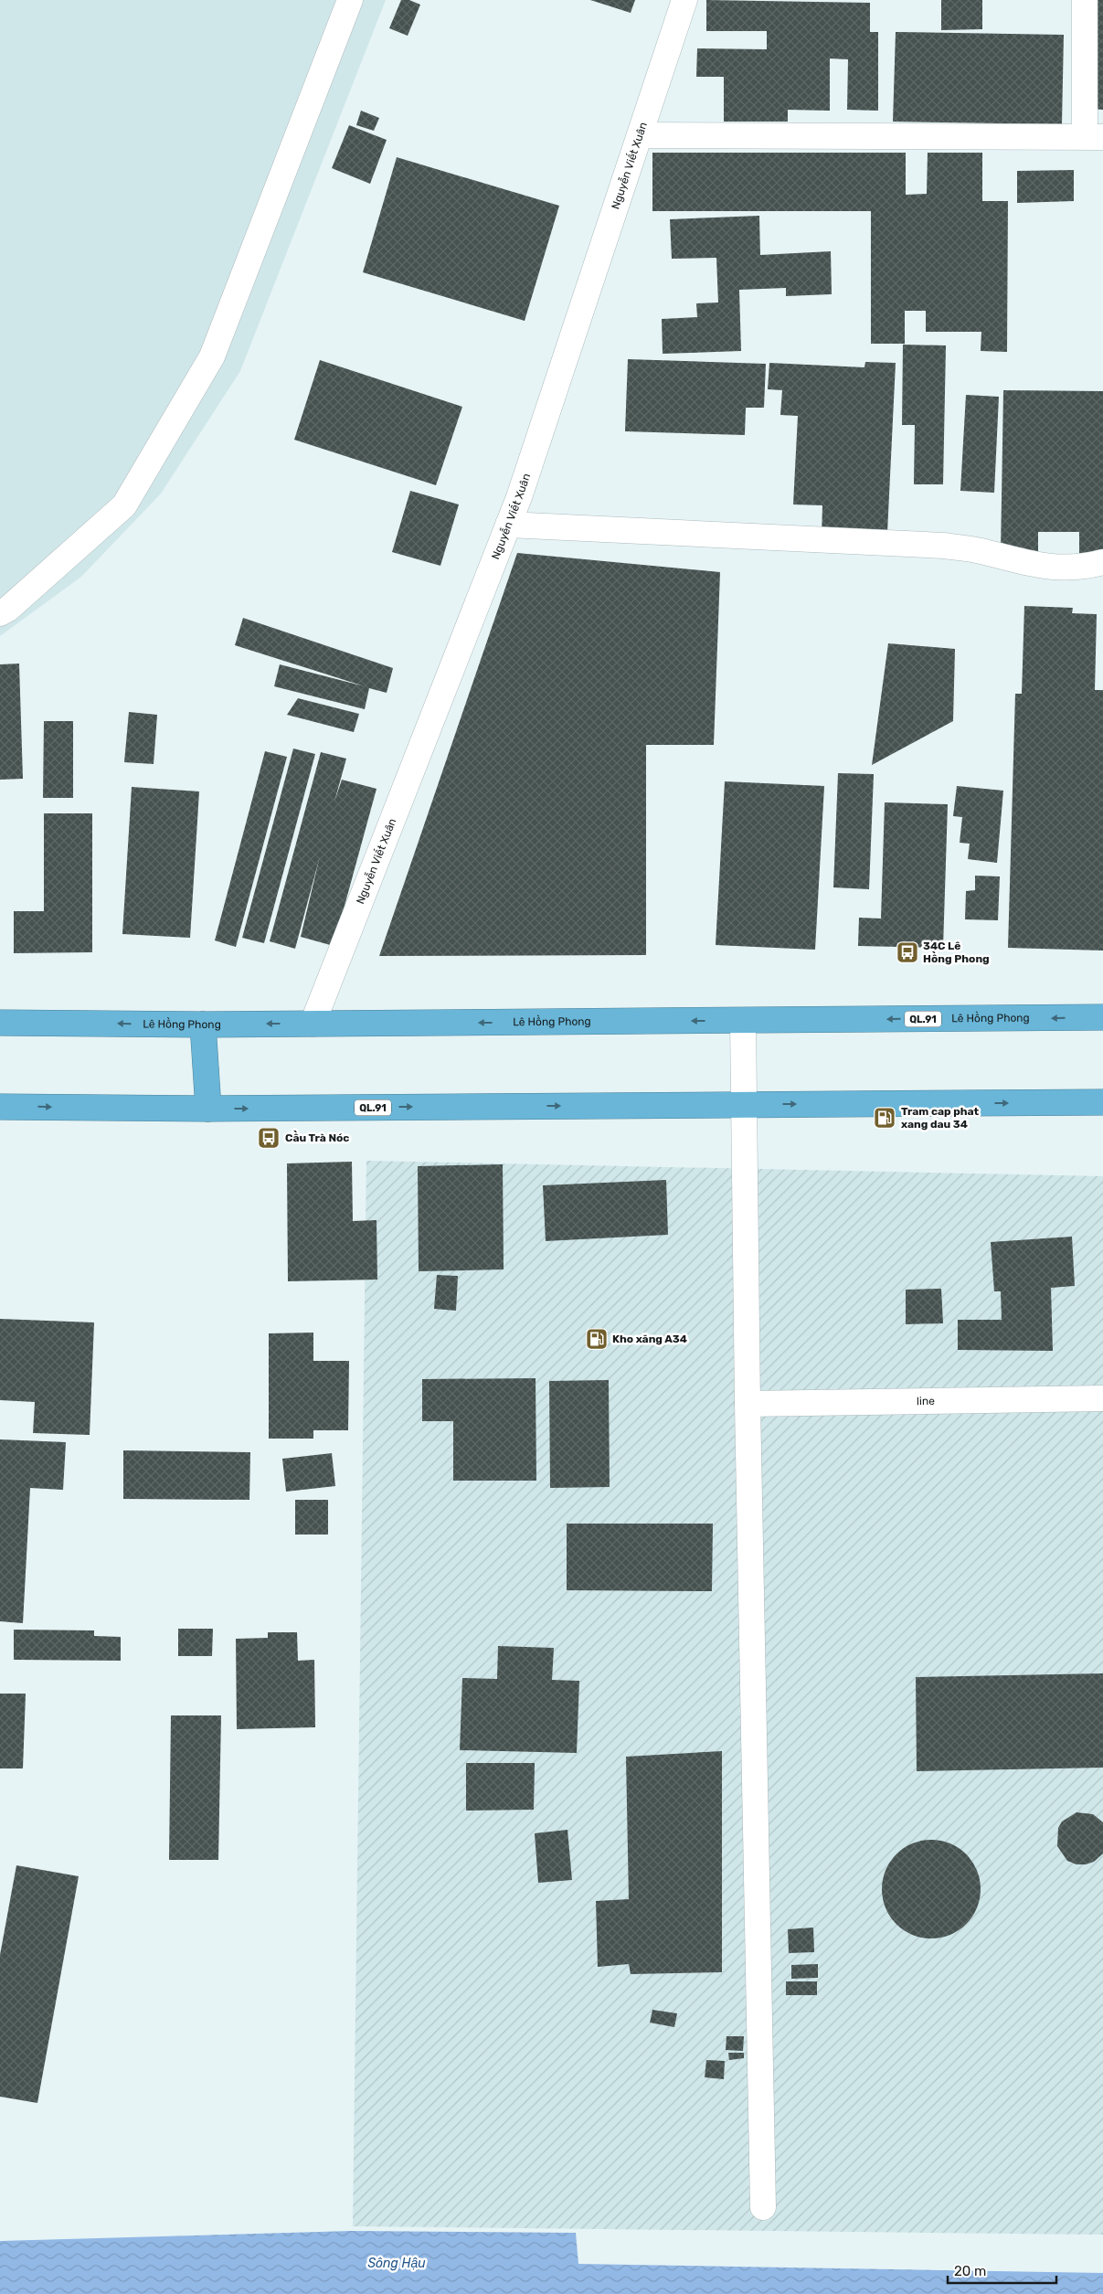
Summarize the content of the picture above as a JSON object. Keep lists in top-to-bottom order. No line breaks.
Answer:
{"streets":{"highway":["Lê Hồng Phong","QL.91"],"street":["Nguyễn Viết Xuân","line"]},"crossings":[["Nguyễn Viết Xuân","Lê Hồng Phong"]],"water":["Sông Hậu"],"places":{"bus stop":["34C Lê Hồng Phong","Cầu Trà Nóc"],"fuel station":["Tram cap phat xang dau 34","Kho xăng A34"]},"scale_bar":"20 m"}
